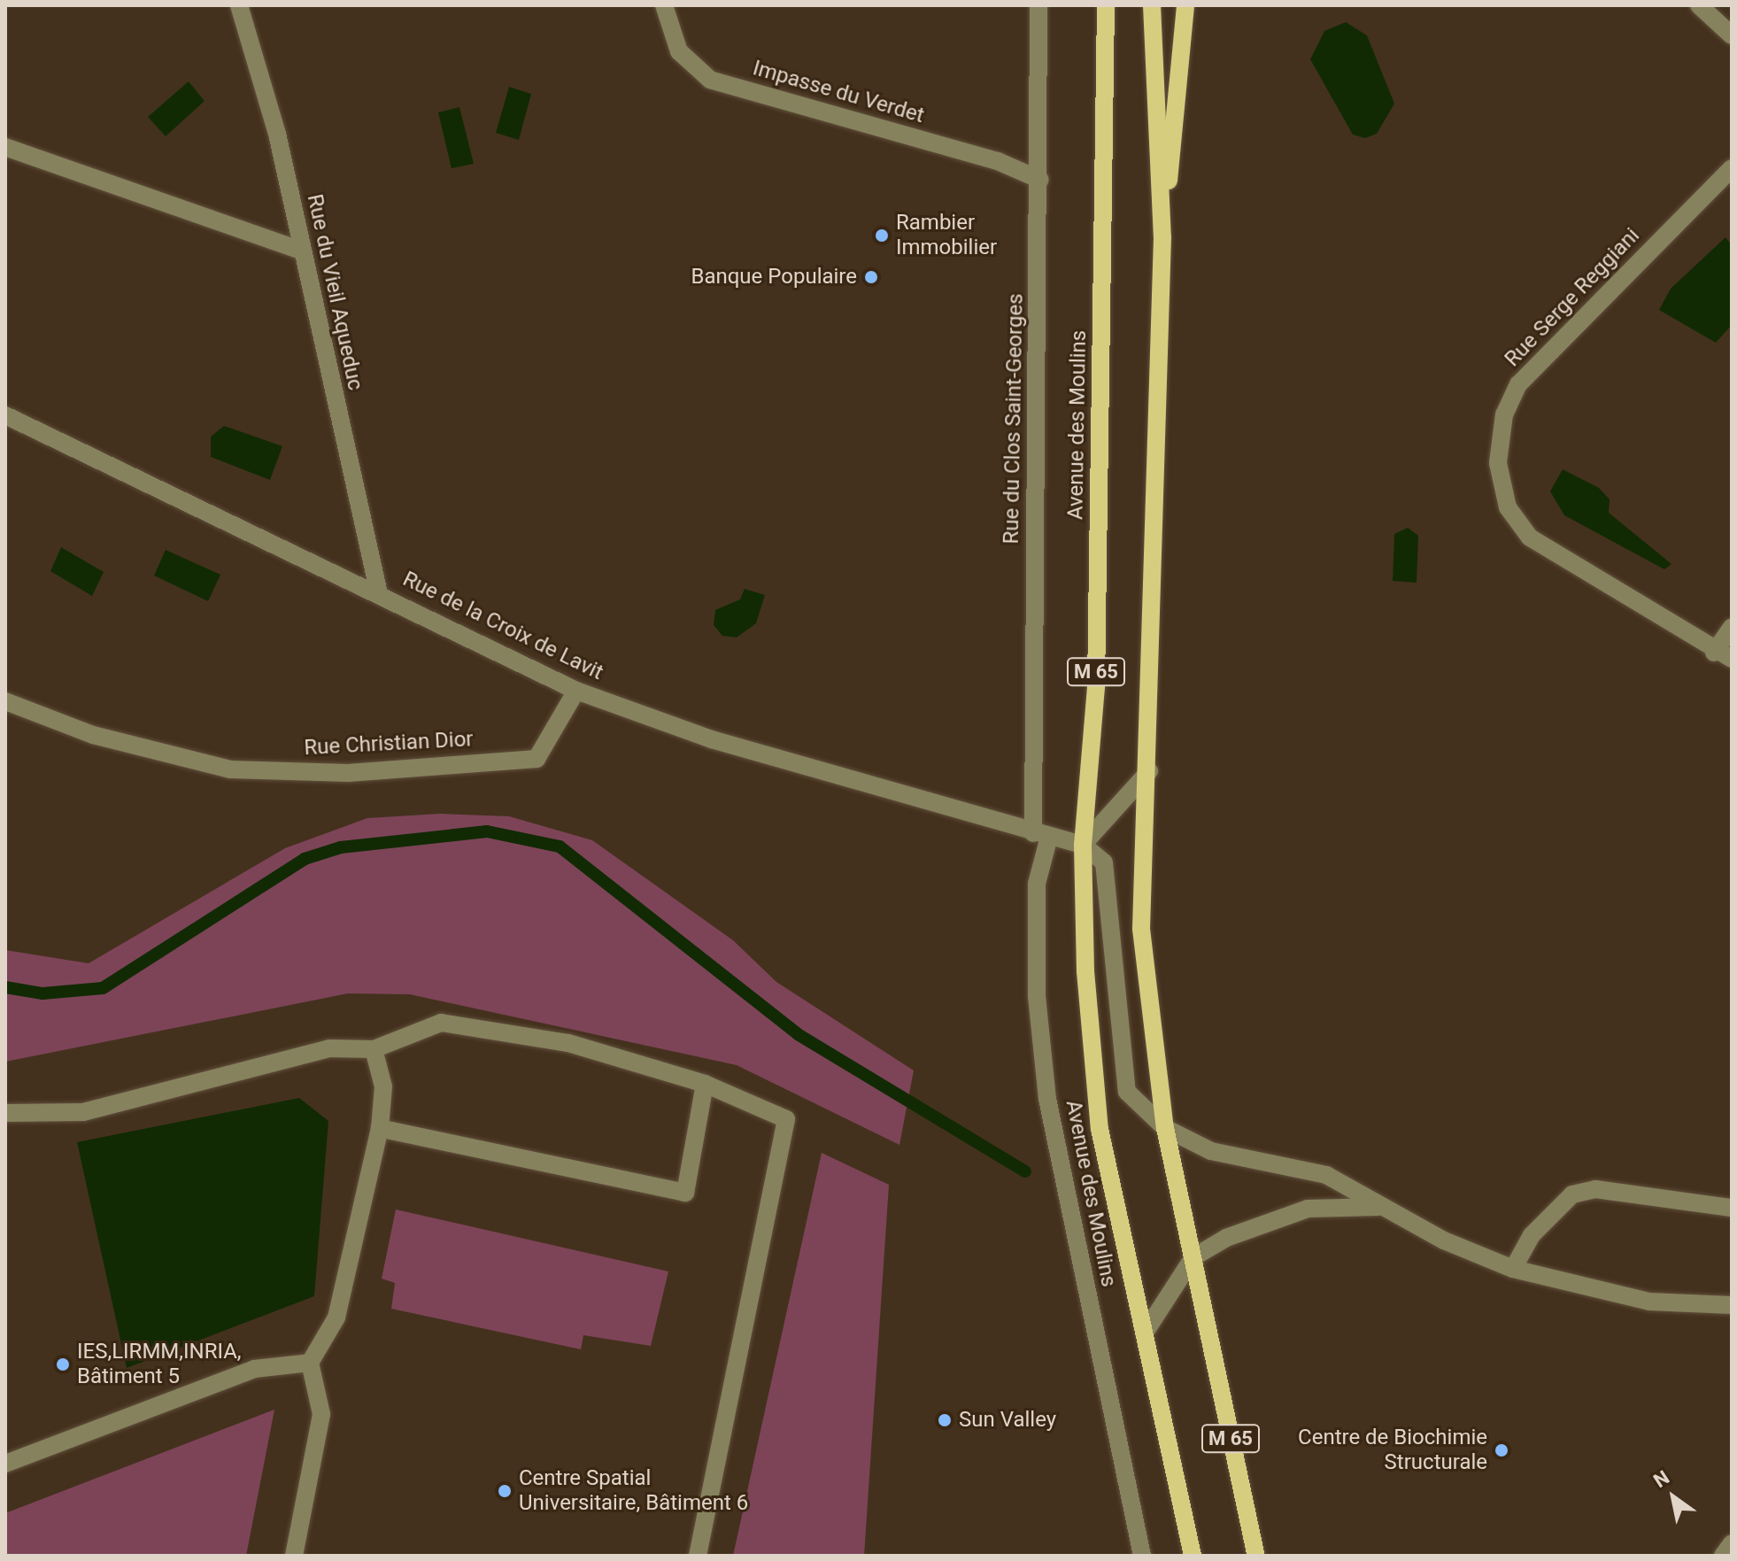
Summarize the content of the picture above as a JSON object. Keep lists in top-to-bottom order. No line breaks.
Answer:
{"streets":{"main road":["Avenue des Moulins","M 65"],"street":["Impasse du Verdet","Rue du Vieil Aqueduc","Rue Serge Reggiani","Rue du Clos Saint-Georges","Rue de la Croix de Lavit","Rue Christian Dior"]},"crossings":[["Impasse du Verdet","Rue du Clos Saint-Georges"],["Rue du Vieil Aqueduc","Rue de la Croix de Lavit"],["Rue du Clos Saint-Georges","Avenue des Moulins"],["Rue du Clos Saint-Georges","Rue de la Croix de Lavit"],["Avenue des Moulins","Rue de la Croix de Lavit"],["Rue de la Croix de Lavit","Rue Christian Dior"]],"places":["Rambier Immobilier","Banque Populaire","IES,LIRMM,INRIA, Bâtiment 5","Sun Valley","Centre de Biochimie Structurale","Centre Spatial Universitaire, Bâtiment 6"],"north":"top left"}
